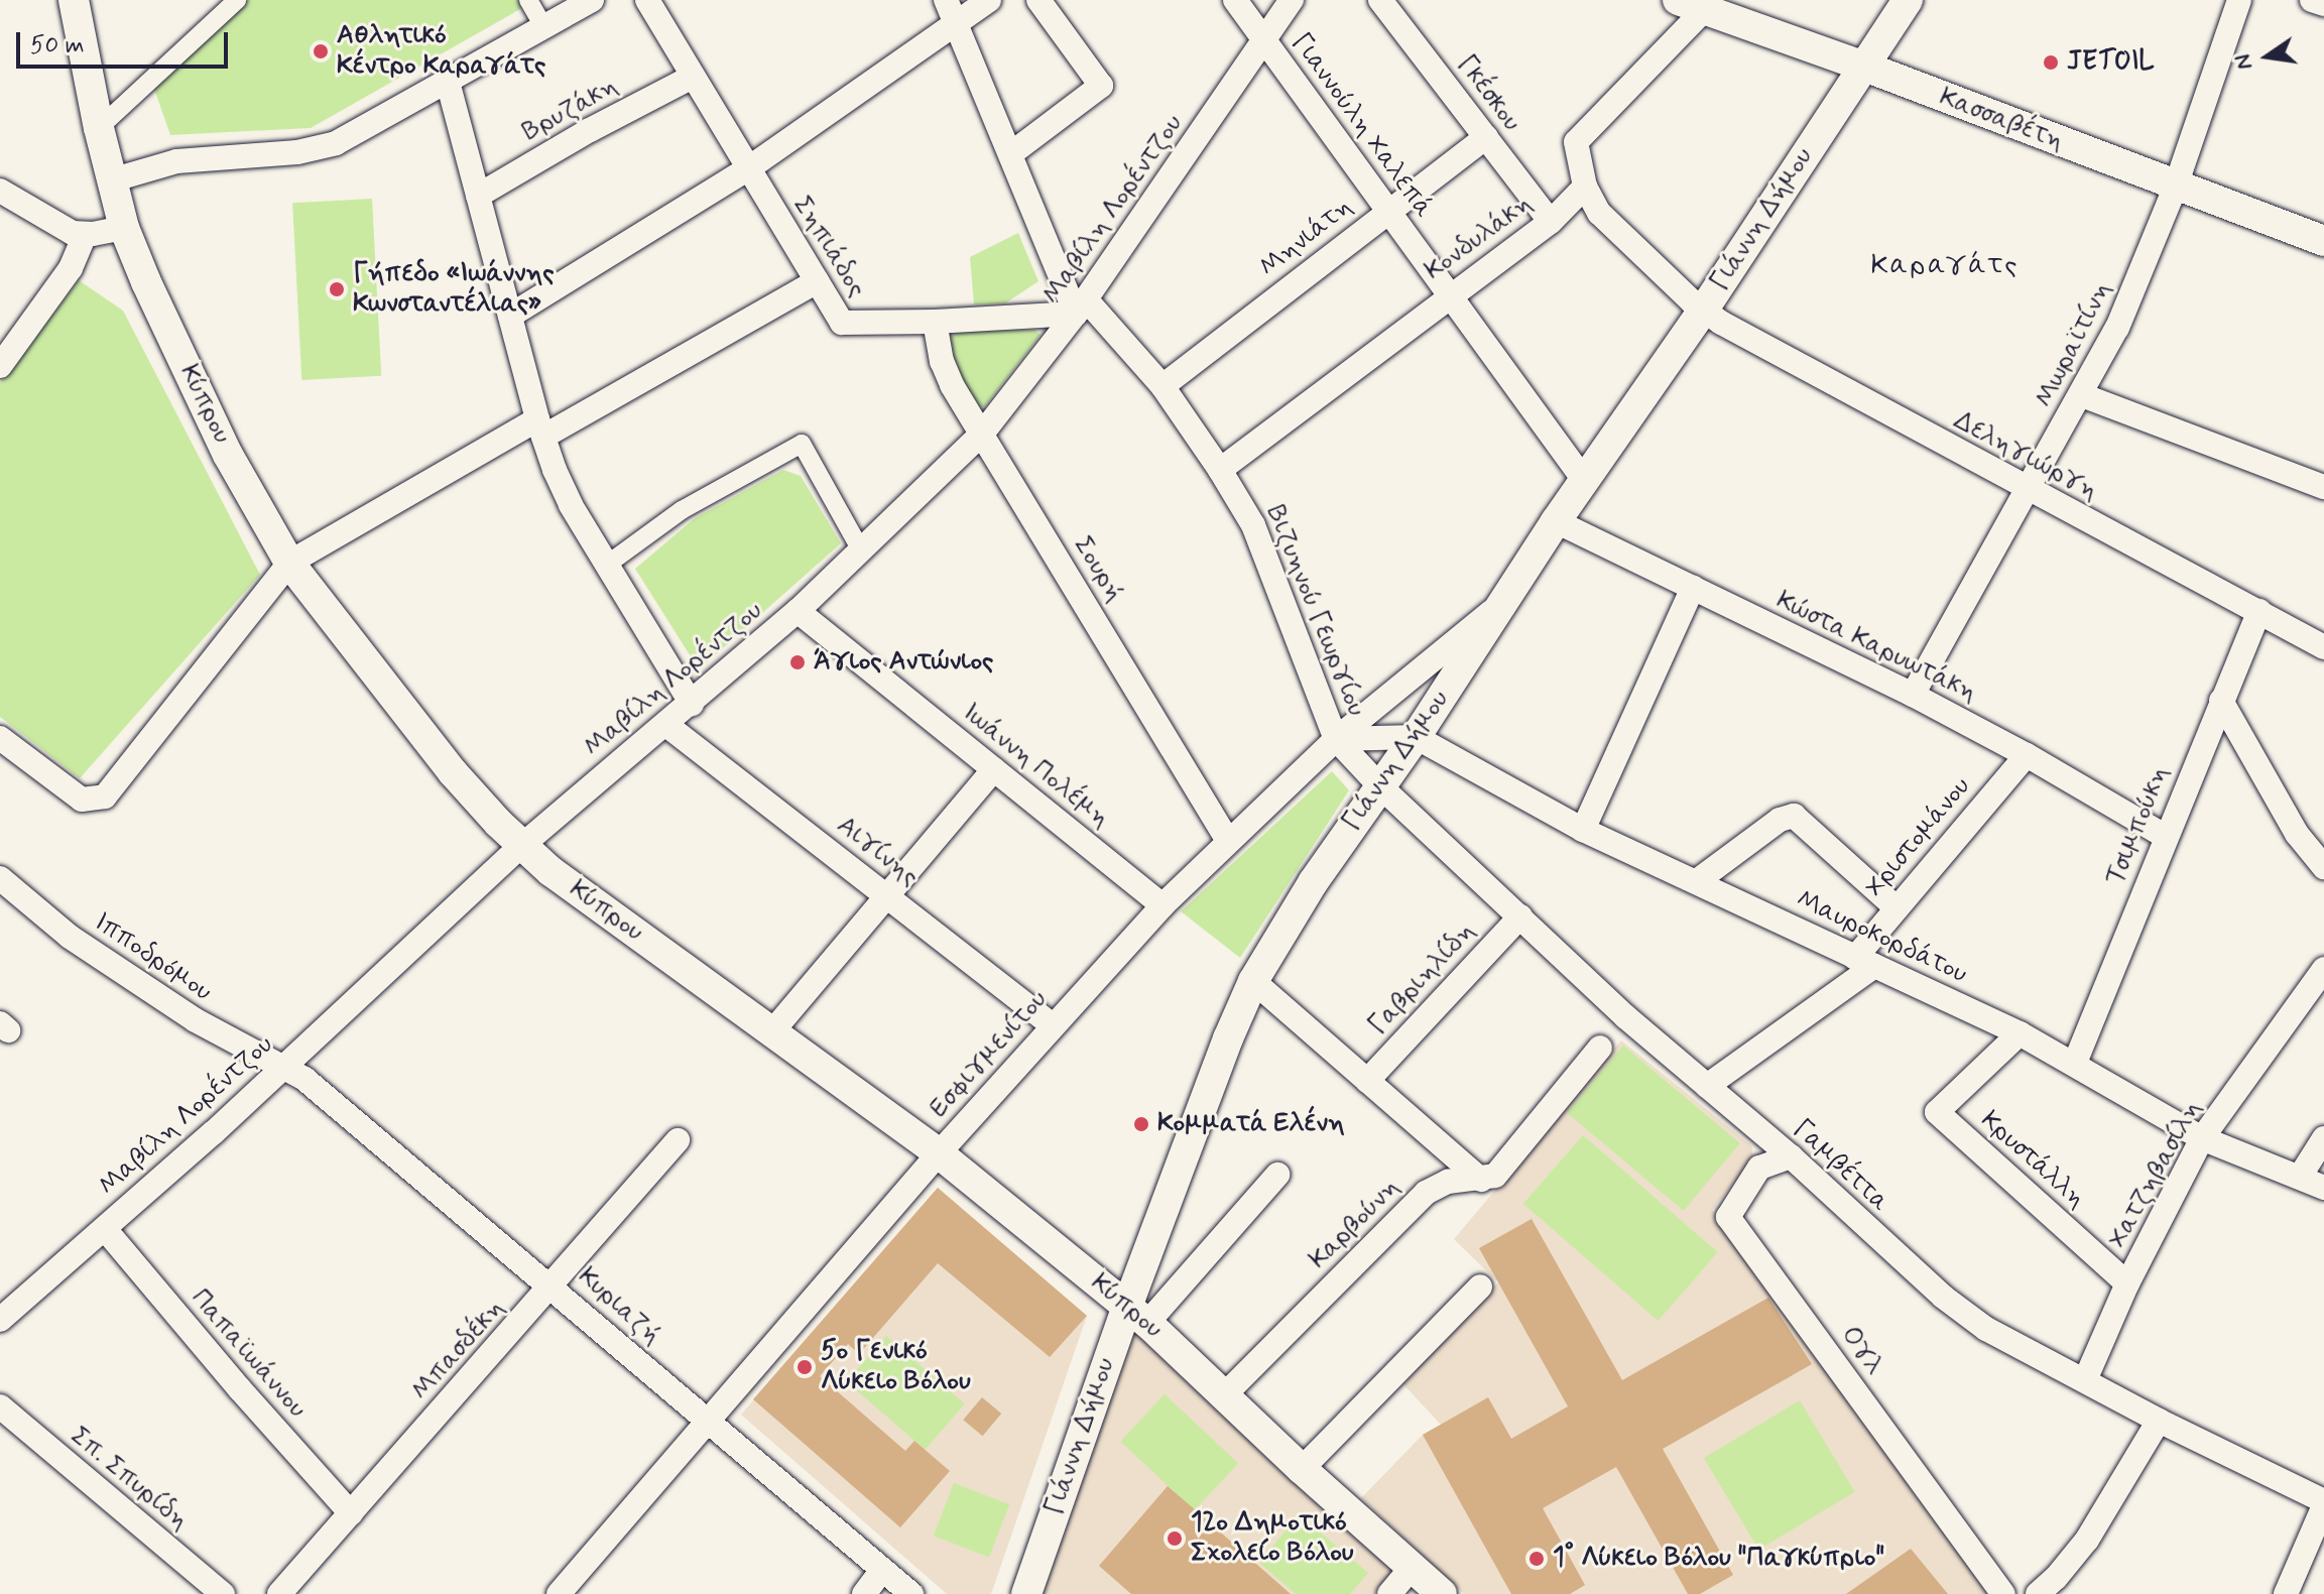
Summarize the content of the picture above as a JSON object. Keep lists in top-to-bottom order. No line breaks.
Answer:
{"streets":{"street":["Γκέσκου","Βρυζάκη","Κασσαβέτη","Γιαννούλη Χαλεπά","Μαβίλη Λορέντζου","Γιάννη Δήμου","Μηνιάτη","Κονδυλάκη","Σηπιάδος","Μωραϊτίνη","Κύπρου","Δεληγιώργη","Σουρή","Βιζυηνού Γεωργίου","Κώστα Καρυωτάκη","Ιωάννη Πολέμη","Τσιμπούκη","Χριστομάνου","Αιγίνης","Μαυροκορδάτου","Ιπποδρόμου","Γαβριηλίδη","Εσφιγμενίτου","Κρυστάλλη","Γαμβέττα","Χατζηβασίλη","Καρβούνη","Κυριαζή","Μπασδέκη","Ογλ","Παπαϊωάννου","Σπ. Σπυρίδη"]},"crossings":[["Γκέσκου","Μηνιάτη"],["Γκέσκου","Κονδυλάκη"],["Βρυζάκη","Σηπιάδος"],["Κασσαβέτη","Γιάννη Δήμου"],["Κασσαβέτη","Μωραϊτίνη"],["Γιαννούλη Χαλεπά","Μαβίλη Λορέντζου"],["Γιαννούλη Χαλεπά","Γιάννη Δήμου"],["Γιαννούλη Χαλεπά","Μηνιάτη"],["Γιαννούλη Χαλεπά","Κονδυλάκη"],["Μαβίλη Λορέντζου","Σηπιάδος"],["Μαβίλη Λορέντζου","Κύπρου"],["Μαβίλη Λορέντζου","Σουρή"],["Μαβίλη Λορέντζου","Βιζυηνού Γεωργίου"],["Μαβίλη Λορέντζου","Ιωάννη Πολέμη"],["Μαβίλη Λορέντζου","Αιγίνης"],["Μαβίλη Λορέντζου","Ιπποδρόμου"],["Μαβίλη Λορέντζου","Κυριαζή"],["Μαβίλη Λορέντζου","Παπαϊωάννου"],["Γιάννη Δήμου","Κύπρου"],["Γιάννη Δήμου","Δεληγιώργη"],["Γιάννη Δήμου","Βιζυηνού Γεωργίου"],["Γιάννη Δήμου","Κώστα Καρυωτάκη"],["Γιάννη Δήμου","Μαυροκορδάτου"],["Γιάννη Δήμου","Εσφιγμενίτου"],["Γιάννη Δήμου","Γαμβέττα"],["Μηνιάτη","Βιζυηνού Γεωργίου"],["Κονδυλάκη","Βιζυηνού Γεωργίου"],["Σηπιάδος","Σουρή"],["Σηπιάδος","Βιζυηνού Γεωργίου"],["Μωραϊτίνη","Δεληγιώργη"],["Μωραϊτίνη","Κώστα Καρυωτάκη"],["Κύπρου","Εσφιγμενίτου"],["Κύπρου","Καρβούνη"],["Δεληγιώργη","Τσιμπούκη"],["Σουρή","Εσφιγμενίτου"],["Βιζυηνού Γεωργίου","Εσφιγμενίτου"],["Βιζυηνού Γεωργίου","Γαμβέττα"],["Κώστα Καρυωτάκη","Τσιμπούκη"],["Κώστα Καρυωτάκη","Χριστομάνου"],["Ιωάννη Πολέμη","Εσφιγμενίτου"],["Τσιμπούκη","Μαυροκορδάτου"],["Χριστομάνου","Μαυροκορδάτου"],["Χριστομάνου","Γαμβέττα"],["Αιγίνης","Εσφιγμενίτου"],["Μαυροκορδάτου","Κρυστάλλη"],["Μαυροκορδάτου","Χατζηβασίλη"],["Ιπποδρόμου","Κυριαζή"],["Γαβριηλίδη","Γαμβέττα"],["Εσφιγμενίτου","Κυριαζή"],["Κρυστάλλη","Χατζηβασίλη"],["Γαμβέττα","Χατζηβασίλη"],["Γαμβέττα","Ογλ"],["Κυριαζή","Μπασδέκη"],["Μπασδέκη","Παπαϊωάννου"]],"districts":["Καραγάτς"],"places":["Αθλητικό Κέντρο Καραγάτς","JETOIL","Γήπεδο «Ιωάννης Κωνσταντέλιας»","Άγιος Αντώνιος","Κομματά Ελένη","5ο Γενικό Λύκειο Βόλου","12ο Δημοτικό Σχολείο Βόλου","1° Λύκειο Βόλου \"Παγκύπριο\""],"scale_bar":"50 m","north":"left"}
